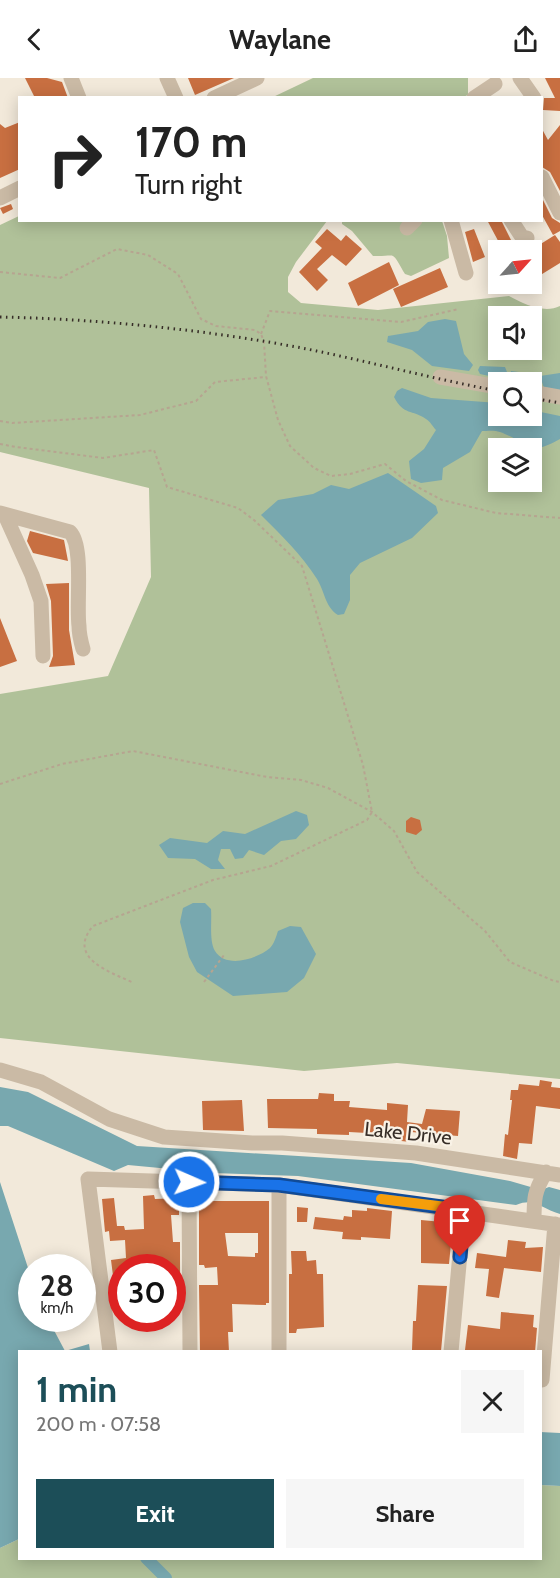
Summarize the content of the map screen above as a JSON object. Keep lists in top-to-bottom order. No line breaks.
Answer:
{"streets":{"street":["Lake Drive"]},"north":"top right","page":{"header":"Waylane","turn":["170 m","Turn right"],"speed":"28 km/h","limit":"30","heading":["1 min","200 m · 07:58"],"buttons":["Exit","Share"]}}
